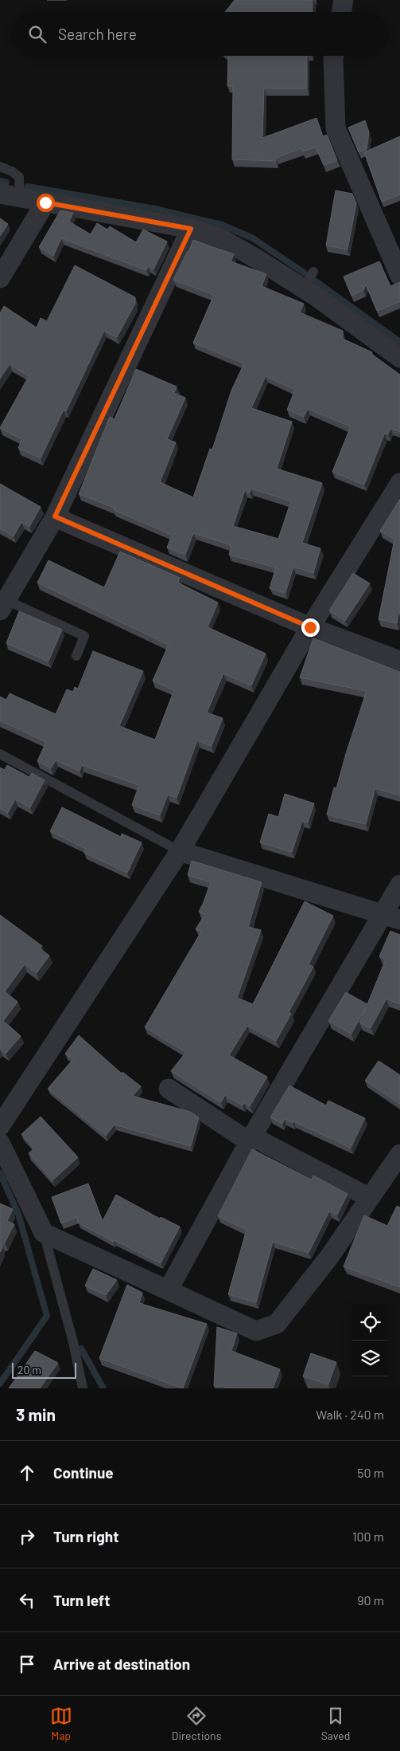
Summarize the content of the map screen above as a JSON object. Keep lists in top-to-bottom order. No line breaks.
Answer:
{"scale_bar":"20 m","page":{"search":"Search here","scale":"20 m","heading":["3 min","Walk · 240 m"],"list":[["Continue","50 m"],["Turn right","100 m"],["Turn left","90 m"],"Arrive at destination"],"nav":["Map","Directions","Saved"]}}
